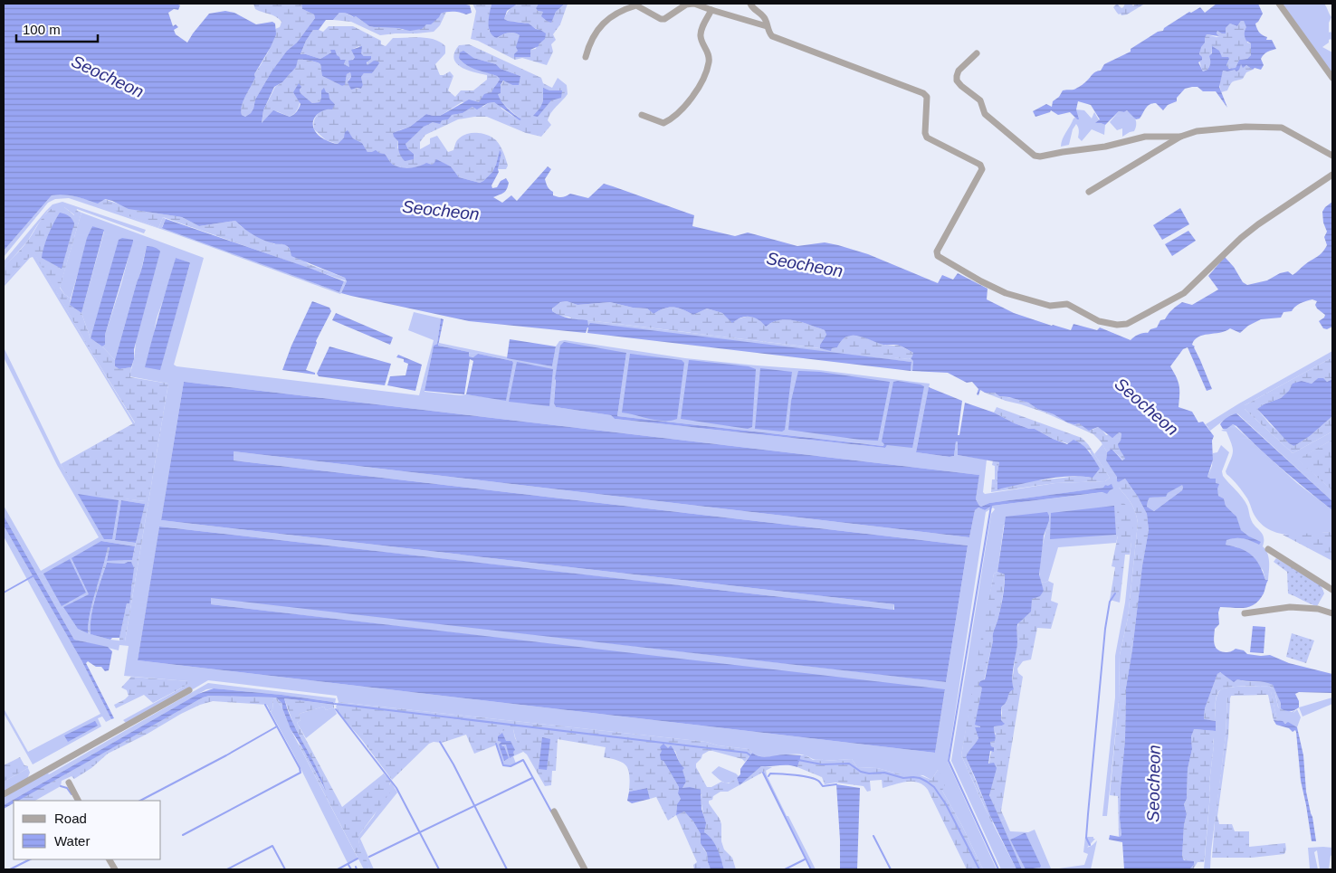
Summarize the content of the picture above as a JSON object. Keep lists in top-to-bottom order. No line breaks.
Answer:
{"water":["Seocheon"],"legend":["Road","Water"],"scale_bar":"100 m"}
